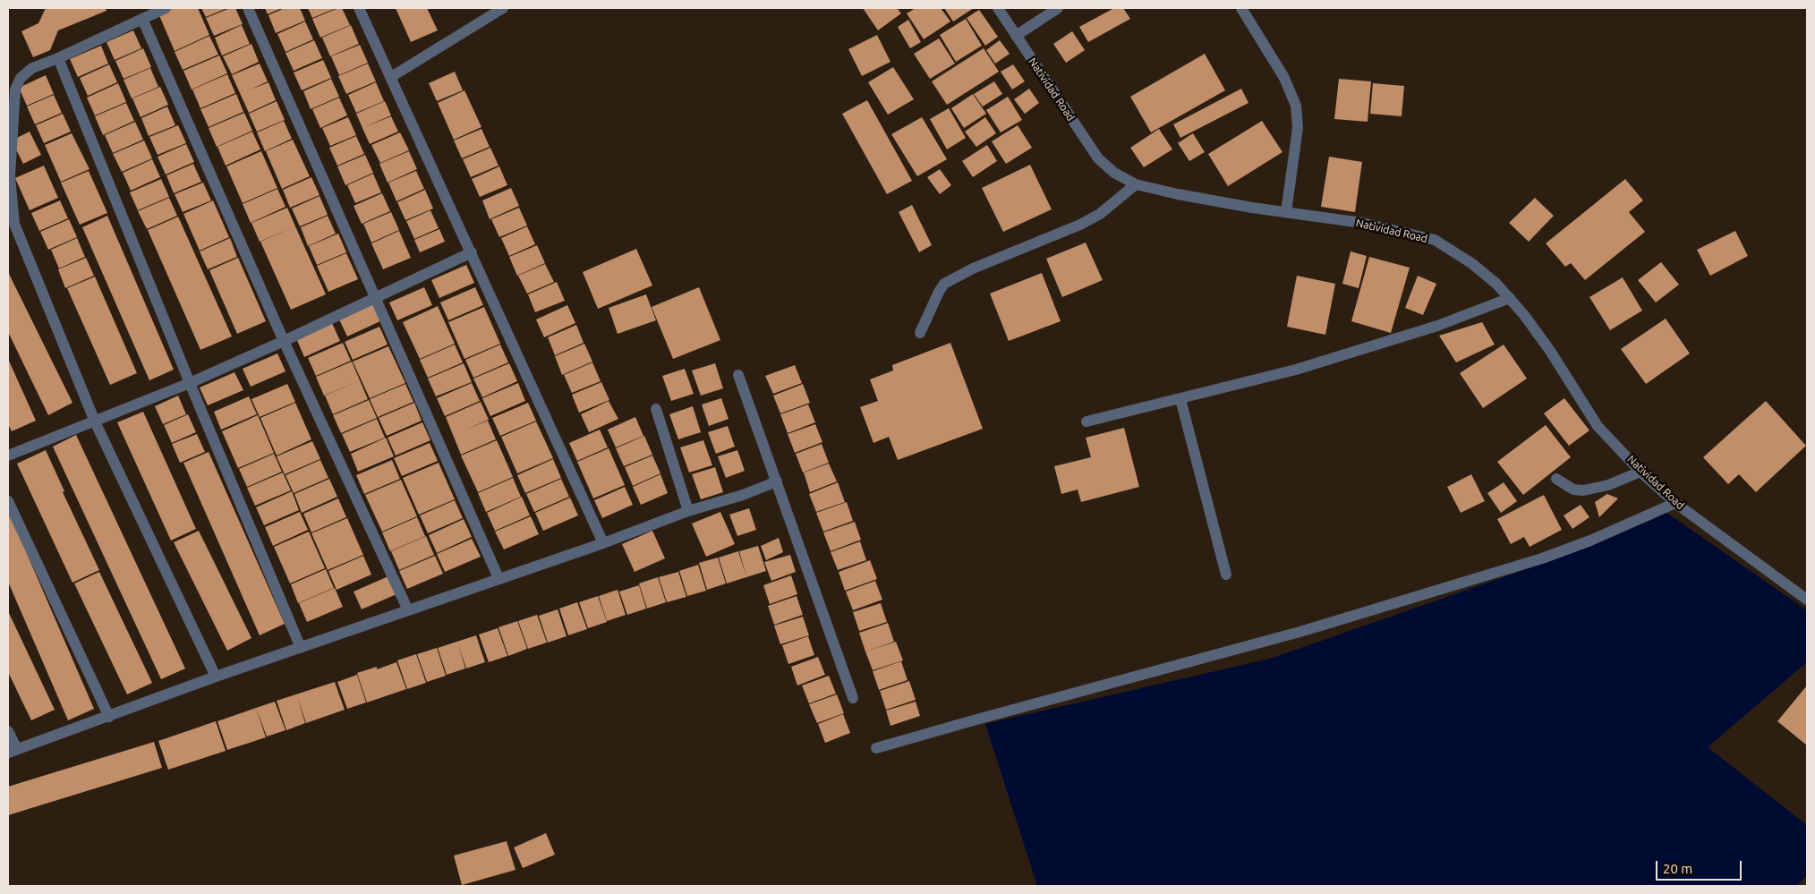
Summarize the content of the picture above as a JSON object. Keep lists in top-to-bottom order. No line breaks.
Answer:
{"streets":{"street":["Natividad Road"]},"scale_bar":"20 m"}
